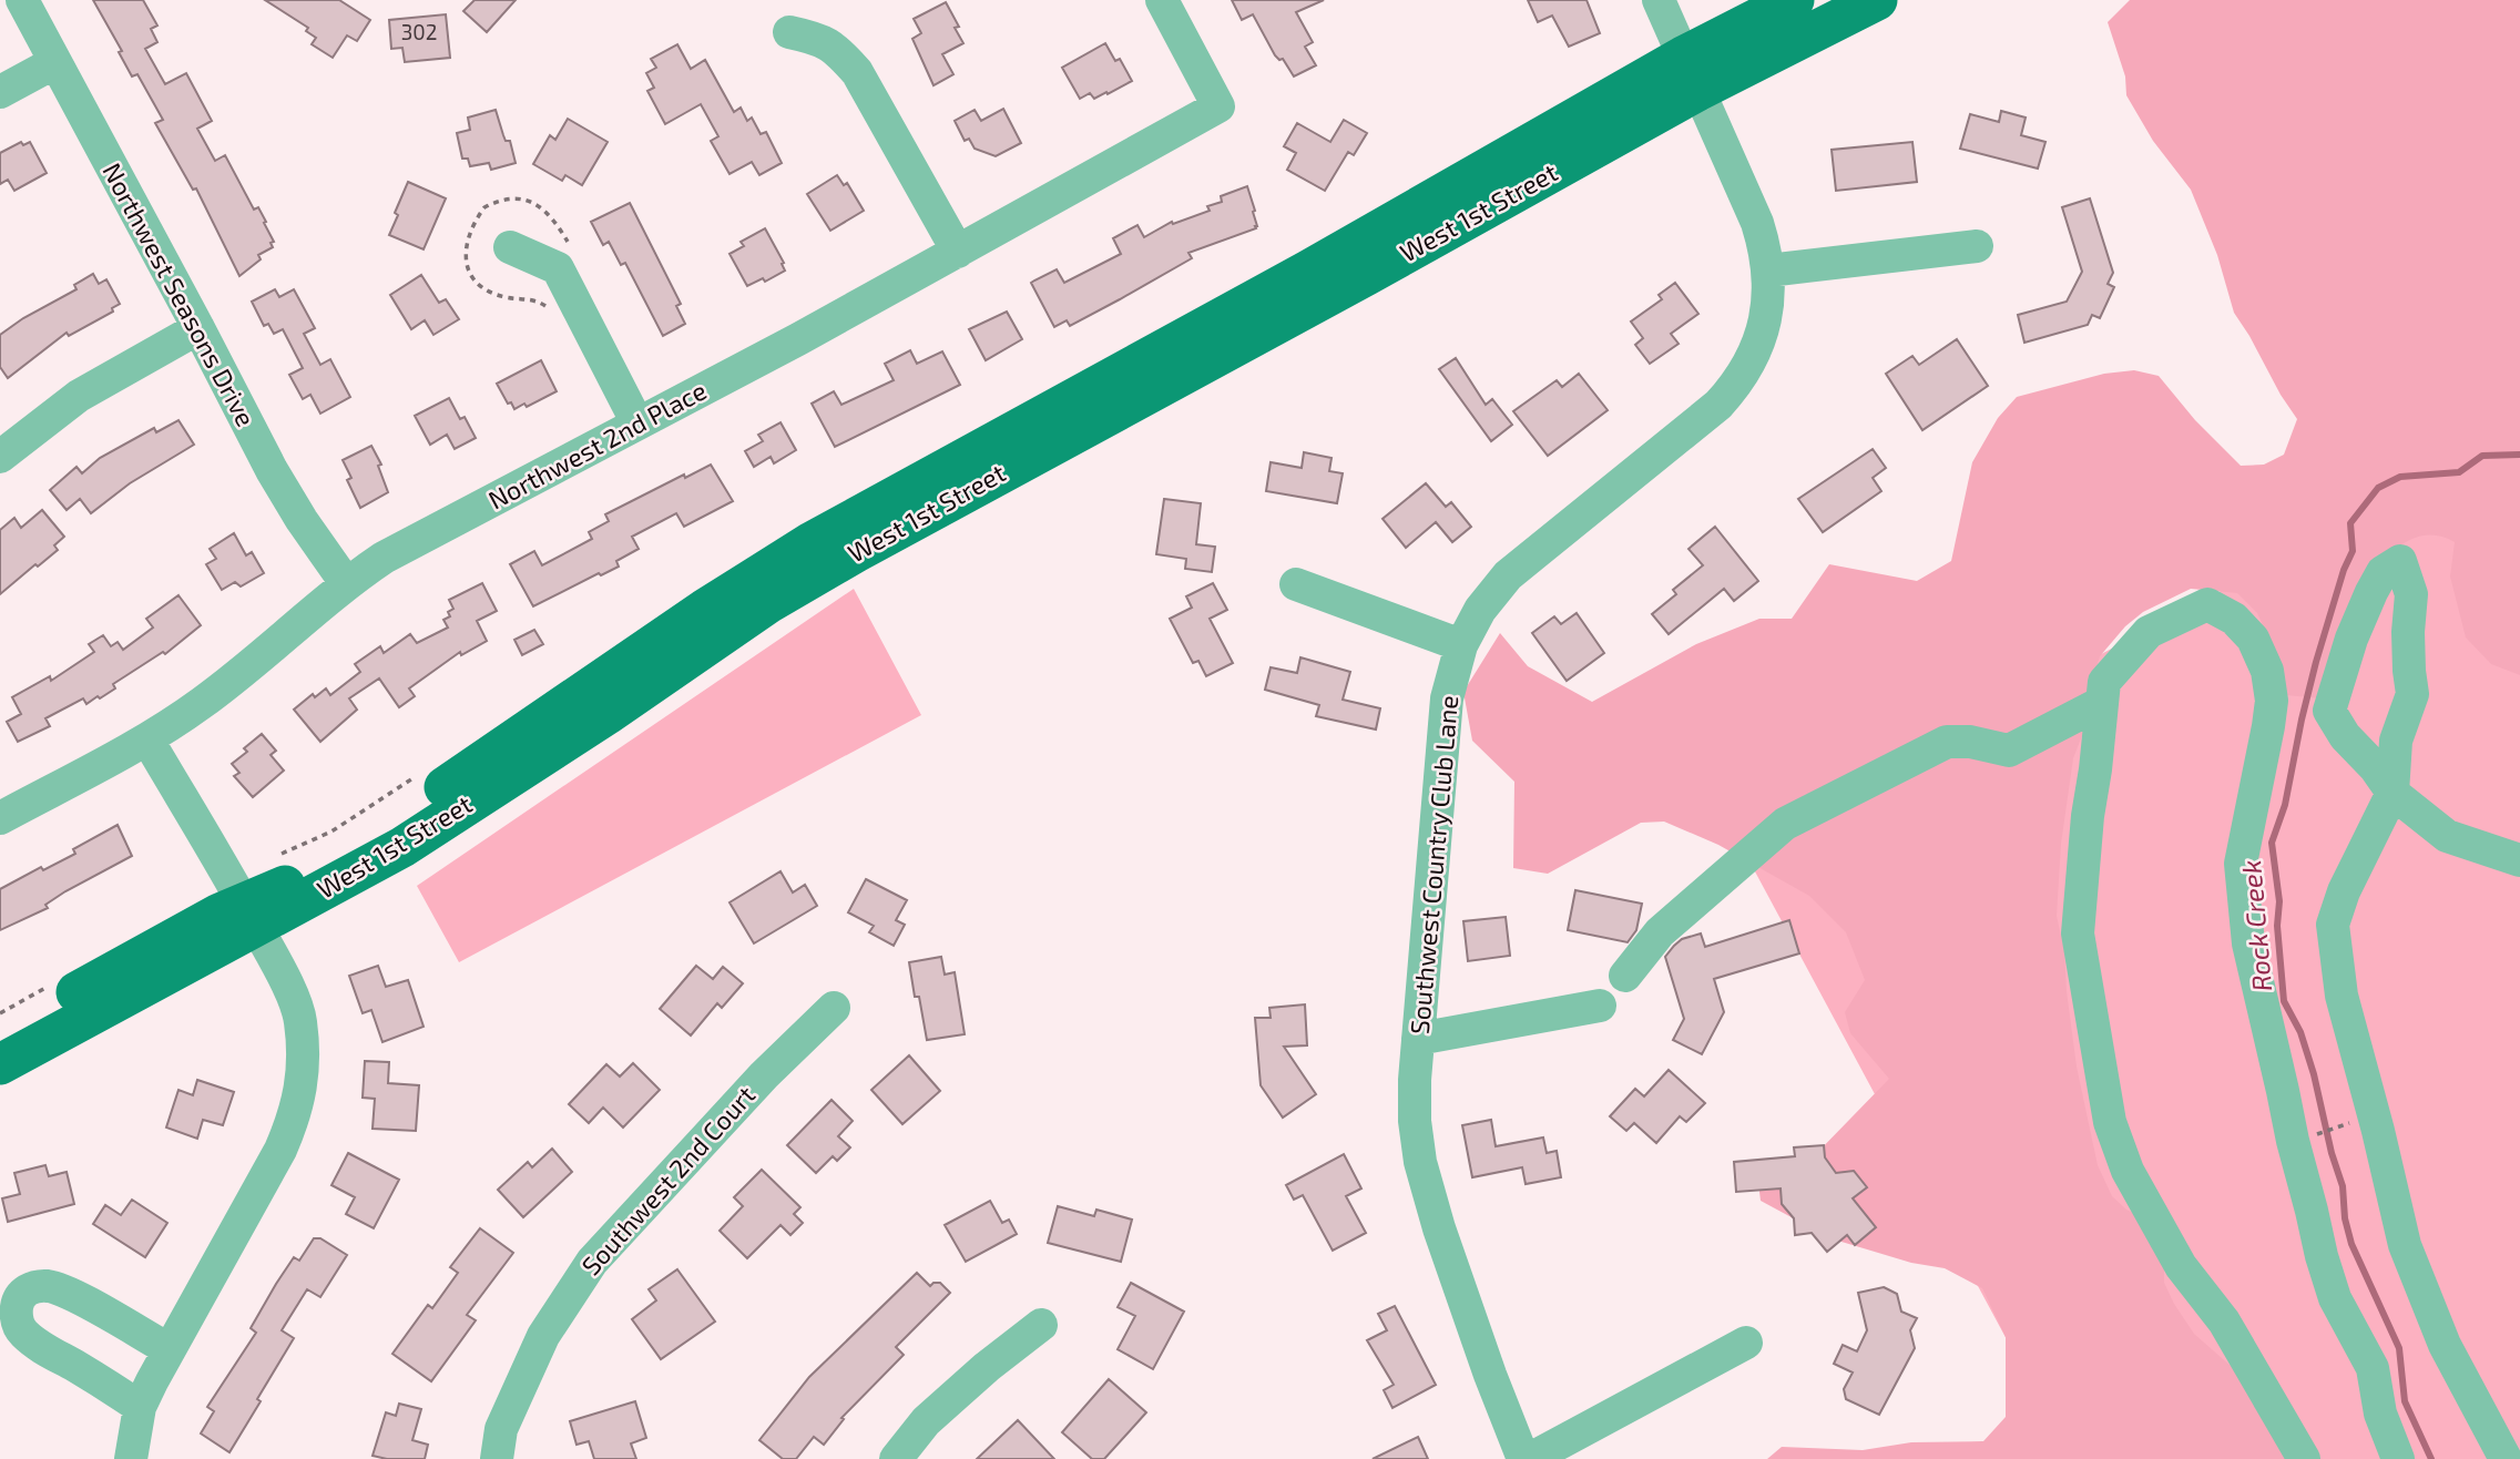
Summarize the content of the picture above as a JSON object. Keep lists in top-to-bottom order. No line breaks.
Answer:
{"streets":{"main road":["West 1st Street"],"street":["Northwest Seasons Drive","Northwest 2nd Place","Southwest Country Club Lane","Southwest 2nd Court"]},"crossings":[["West 1st Street","Southwest Country Club Lane"],["Northwest Seasons Drive","Northwest 2nd Place"]],"water":["Rock Creek"],"house_numbers":["302"]}
